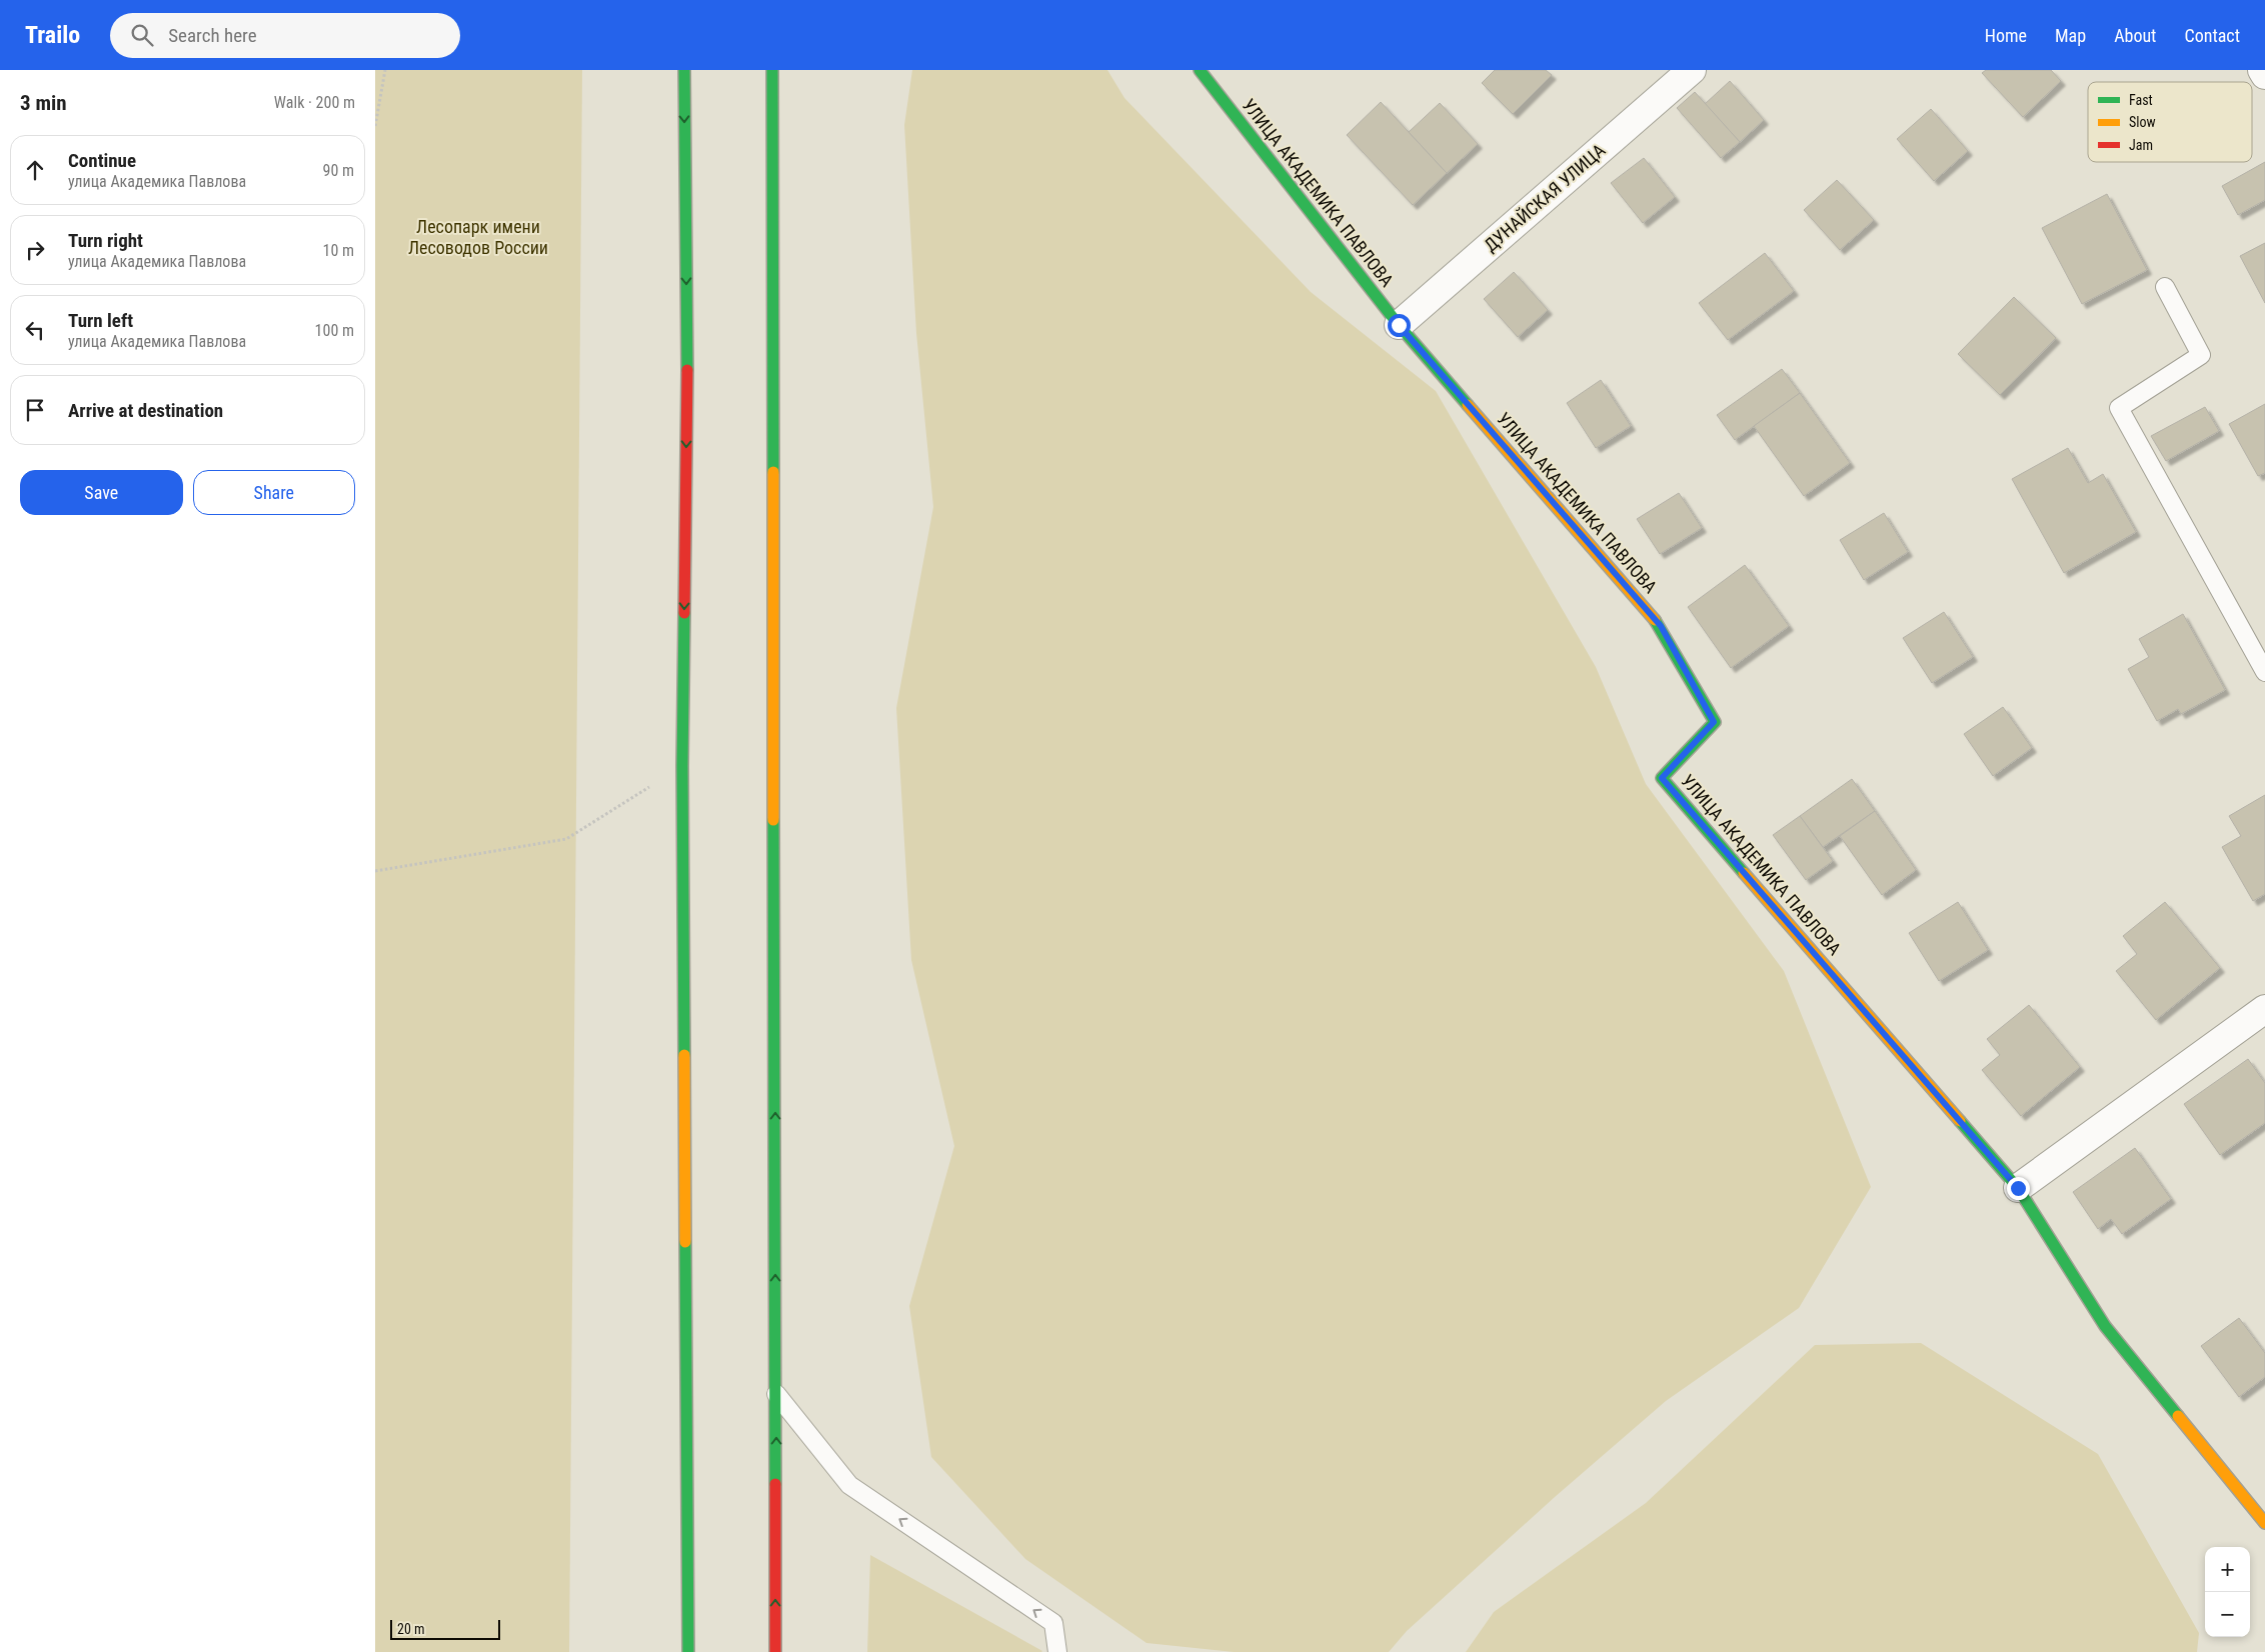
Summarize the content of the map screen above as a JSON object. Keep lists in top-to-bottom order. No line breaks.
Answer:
{"streets":{"main road":["УЛИЦА АКАДЕМИКА ПАВЛОВА"],"street":["ДУНАЙСКАЯ УЛИЦА"]},"crossings":[["УЛИЦА АКАДЕМИКА ПАВЛОВА","ДУНАЙСКАЯ УЛИЦА"]],"parks":["Лесопарк имени Лесоводов России"],"legend":["Fast","Slow","Jam"],"scale_bar":"20 m","page":{"header":"Trailo","search":"Search here","nav":["Home","Map","About","Contact"],"heading":["3 min","Walk · 200 m"],"list":[["Continue","улица Академика Павлова","90 m"],["Turn right","улица Академика Павлова","10 m"],["Turn left","улица Академика Павлова","100 m"],"Arrive at destination"],"buttons":["Save","Share"],"map_buttons":["+","−"],"scale":"20 m"}}
